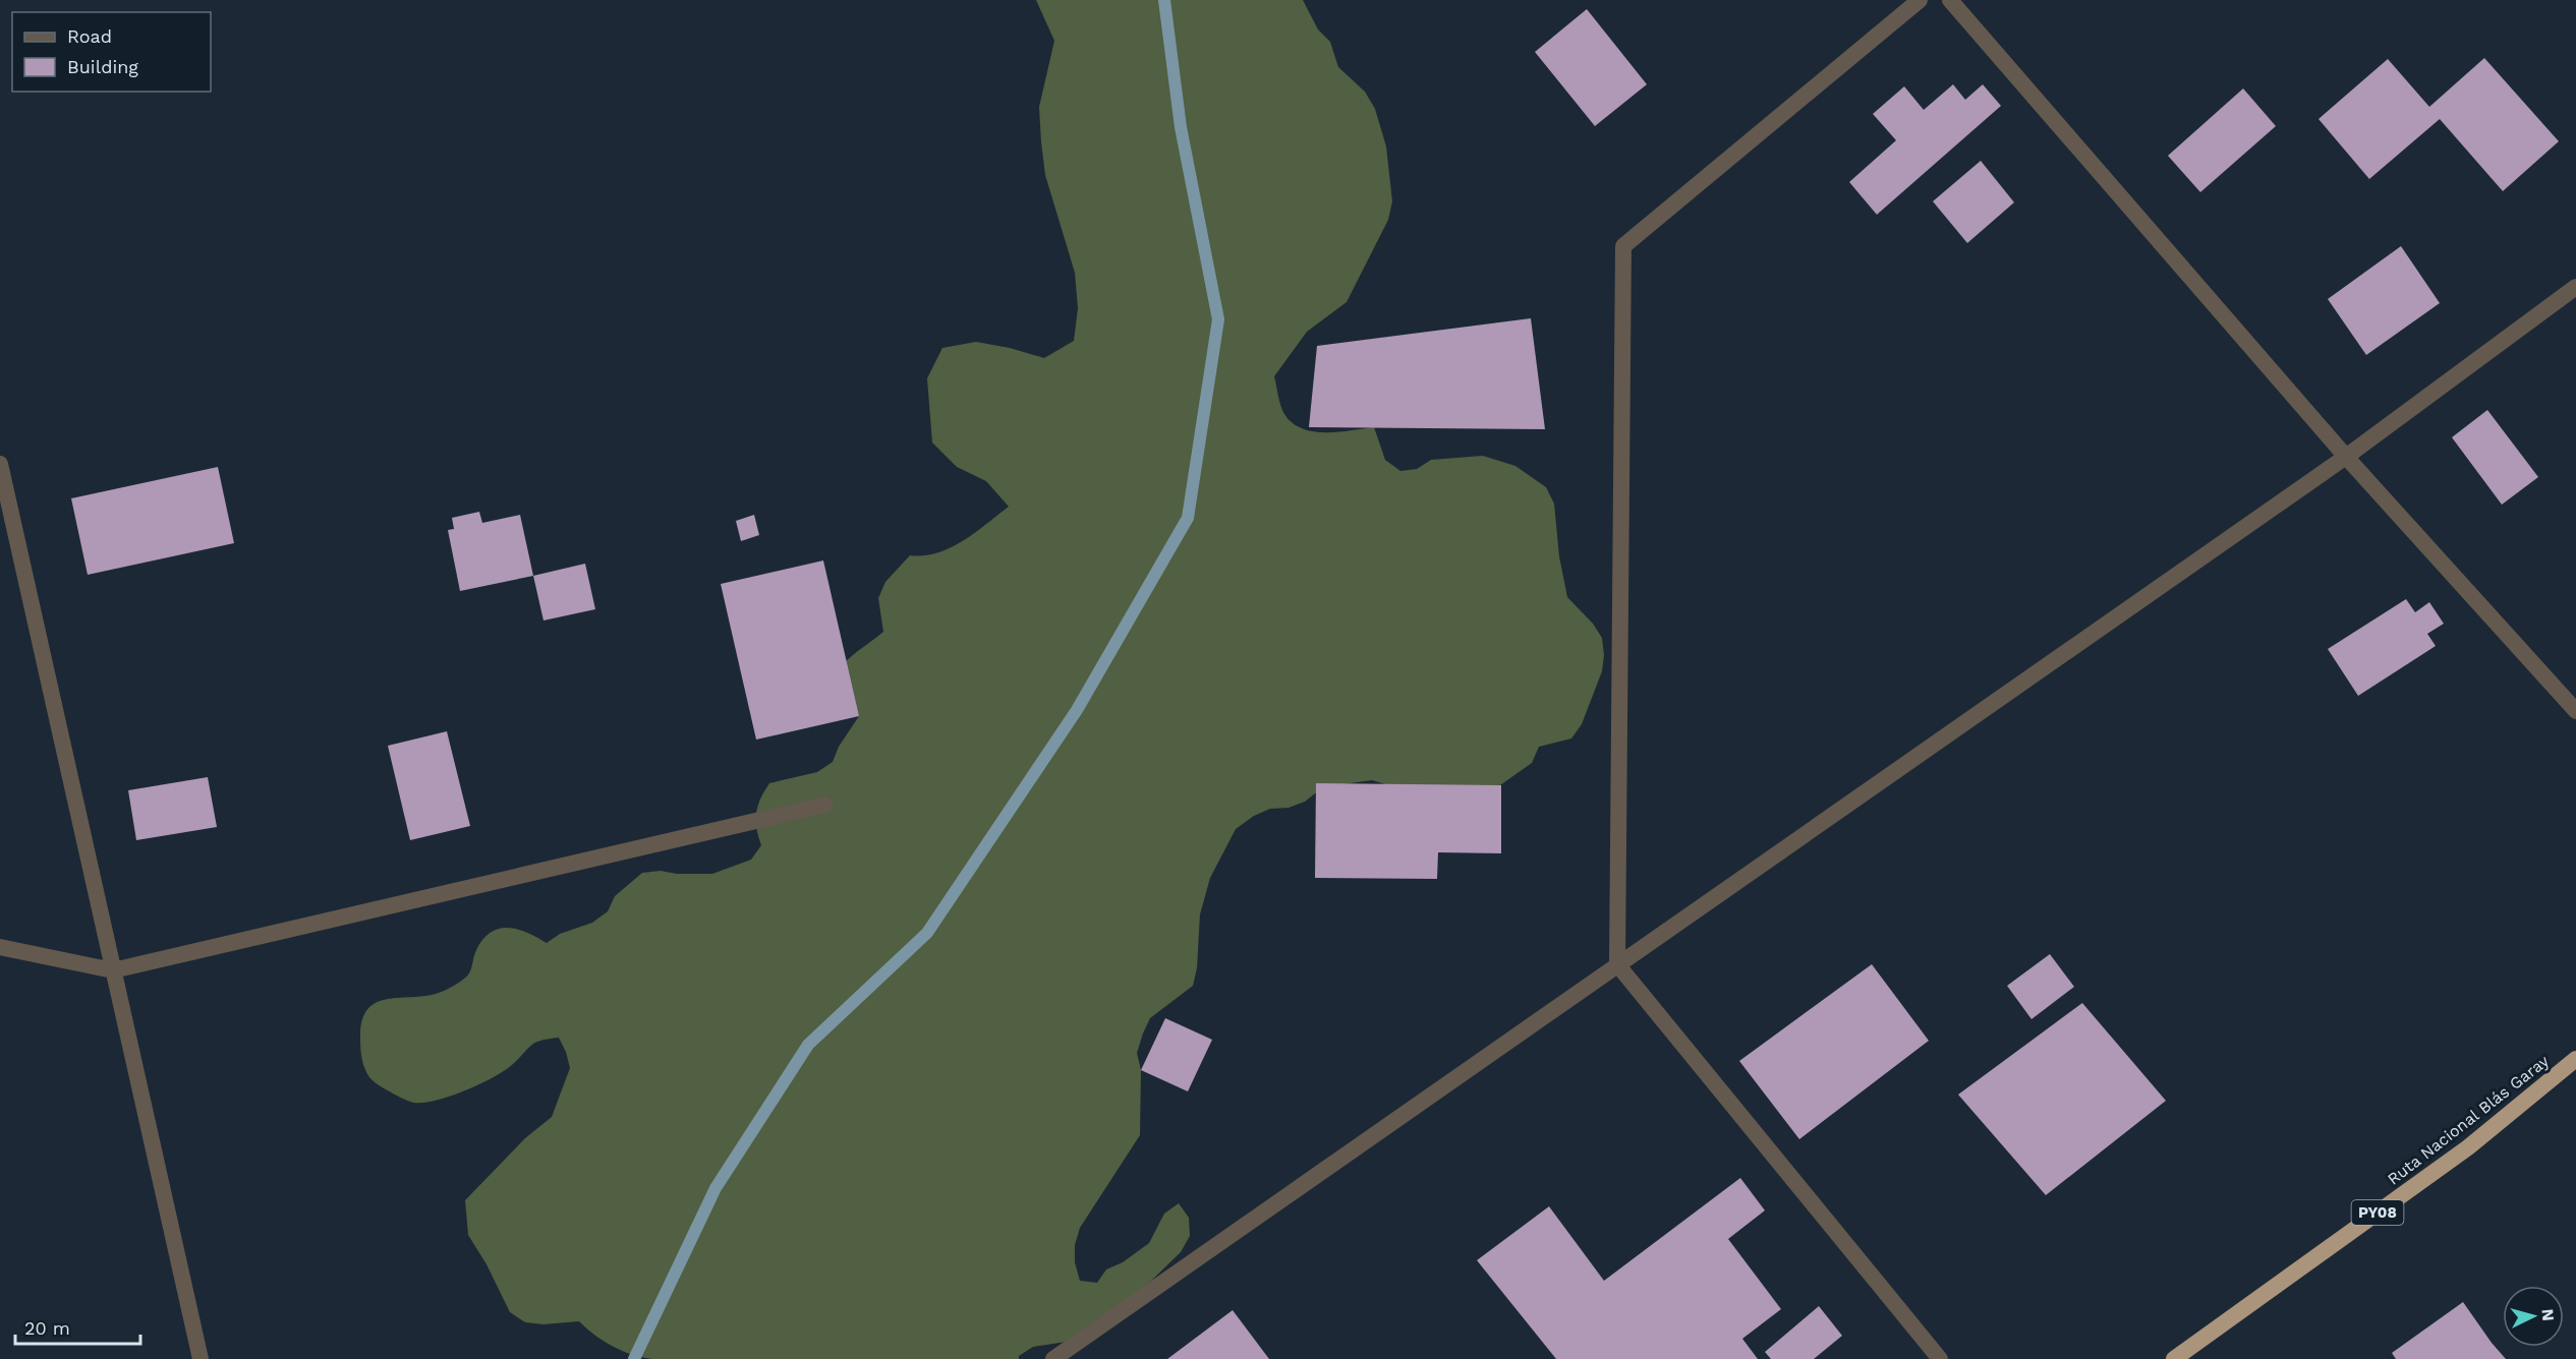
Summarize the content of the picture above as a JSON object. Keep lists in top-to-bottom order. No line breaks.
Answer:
{"streets":{"highway":["Ruta Nacional Blás Garay","PY08"]},"legend":["Road","Building"],"scale_bar":"20 m","north":"right"}
